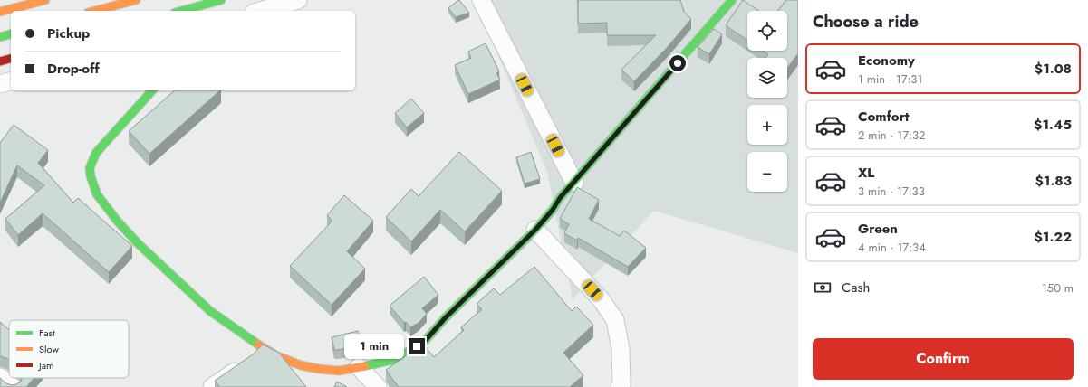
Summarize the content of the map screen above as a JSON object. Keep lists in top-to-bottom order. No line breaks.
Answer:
{"legend":["Fast","Slow","Jam"],"page":{"heading":"Choose a ride","map_buttons":["+","−"],"banner":["Pickup","Drop-off"],"list":[{"name":"Economy","note":"1 min · 17:31","value":"$1.08"},{"name":"Comfort","note":"2 min · 17:32","value":"$1.45"},{"name":"XL","note":"3 min · 17:33","value":"$1.83"},{"name":"Green","note":"4 min · 17:34","value":"$1.22"}],"pay":["Cash","150 m"],"buttons":"Confirm","bubble":"1 min"}}
